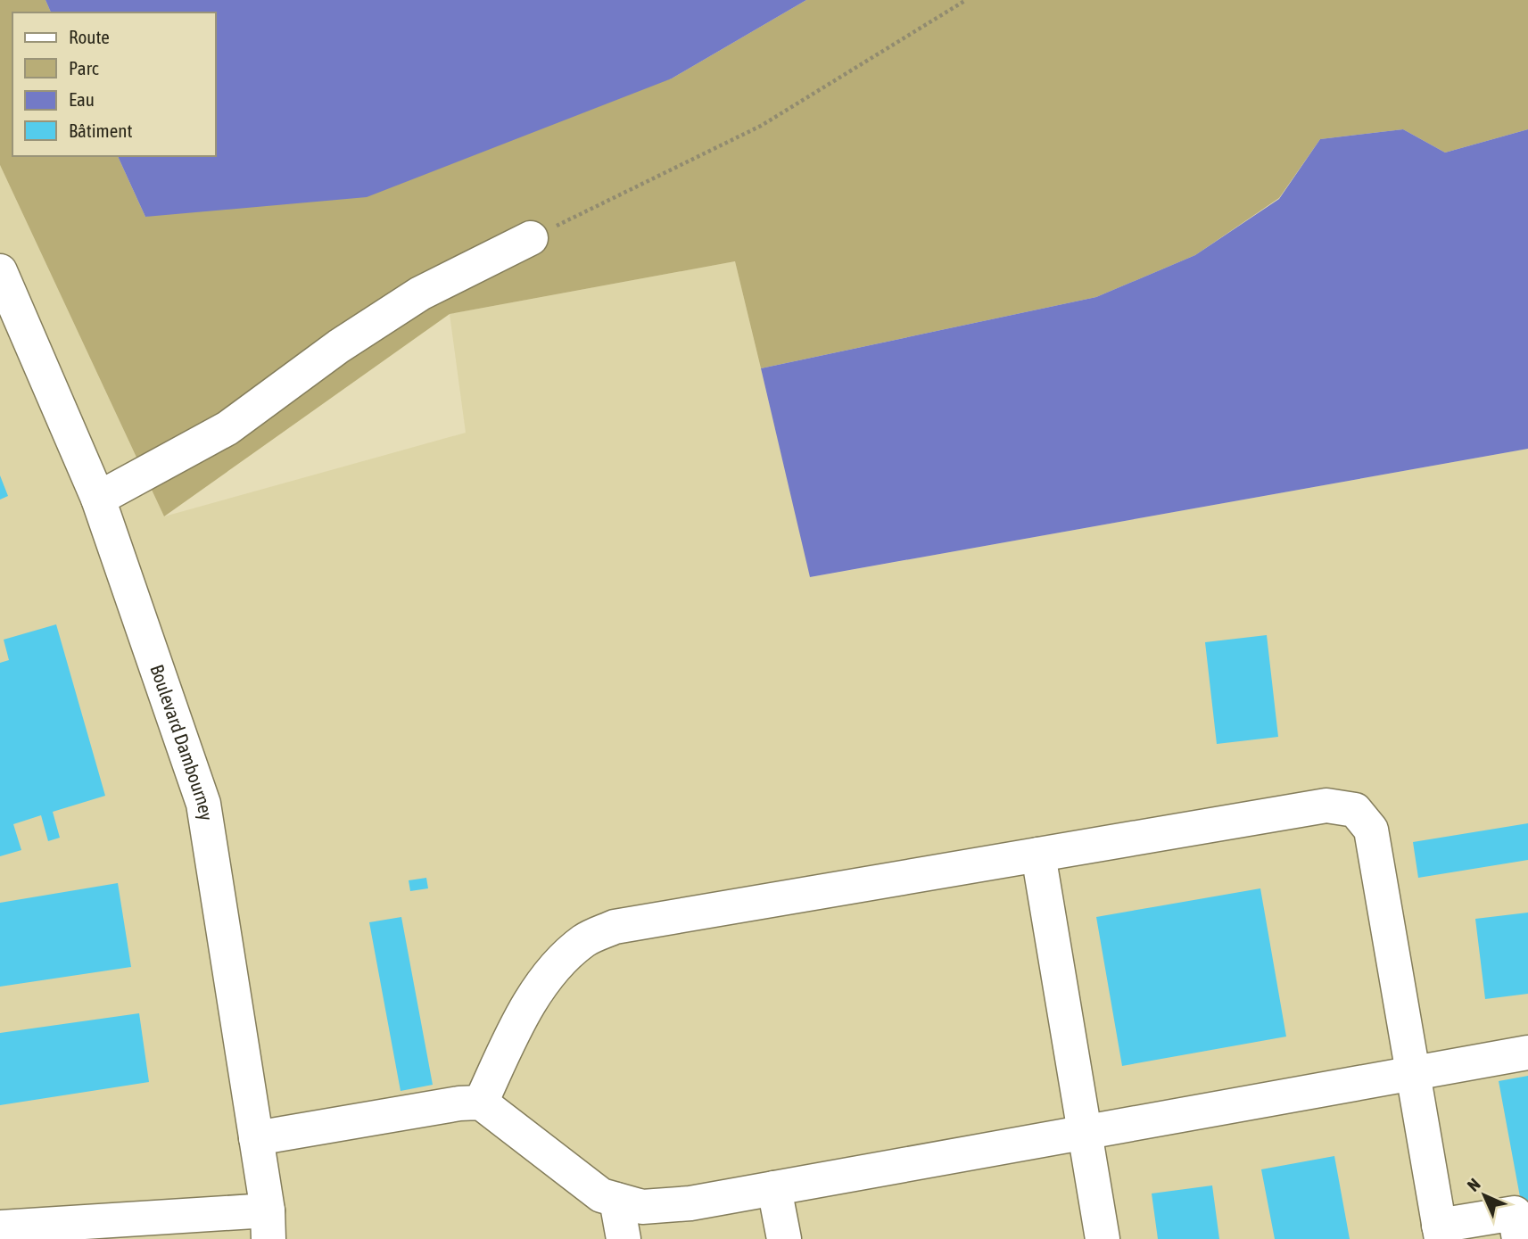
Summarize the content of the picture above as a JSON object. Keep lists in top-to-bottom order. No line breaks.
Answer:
{"streets":{"street":["Boulevard Dambourney"]},"legend":["Route","Parc","Eau","Bâtiment"],"north":"top left"}
